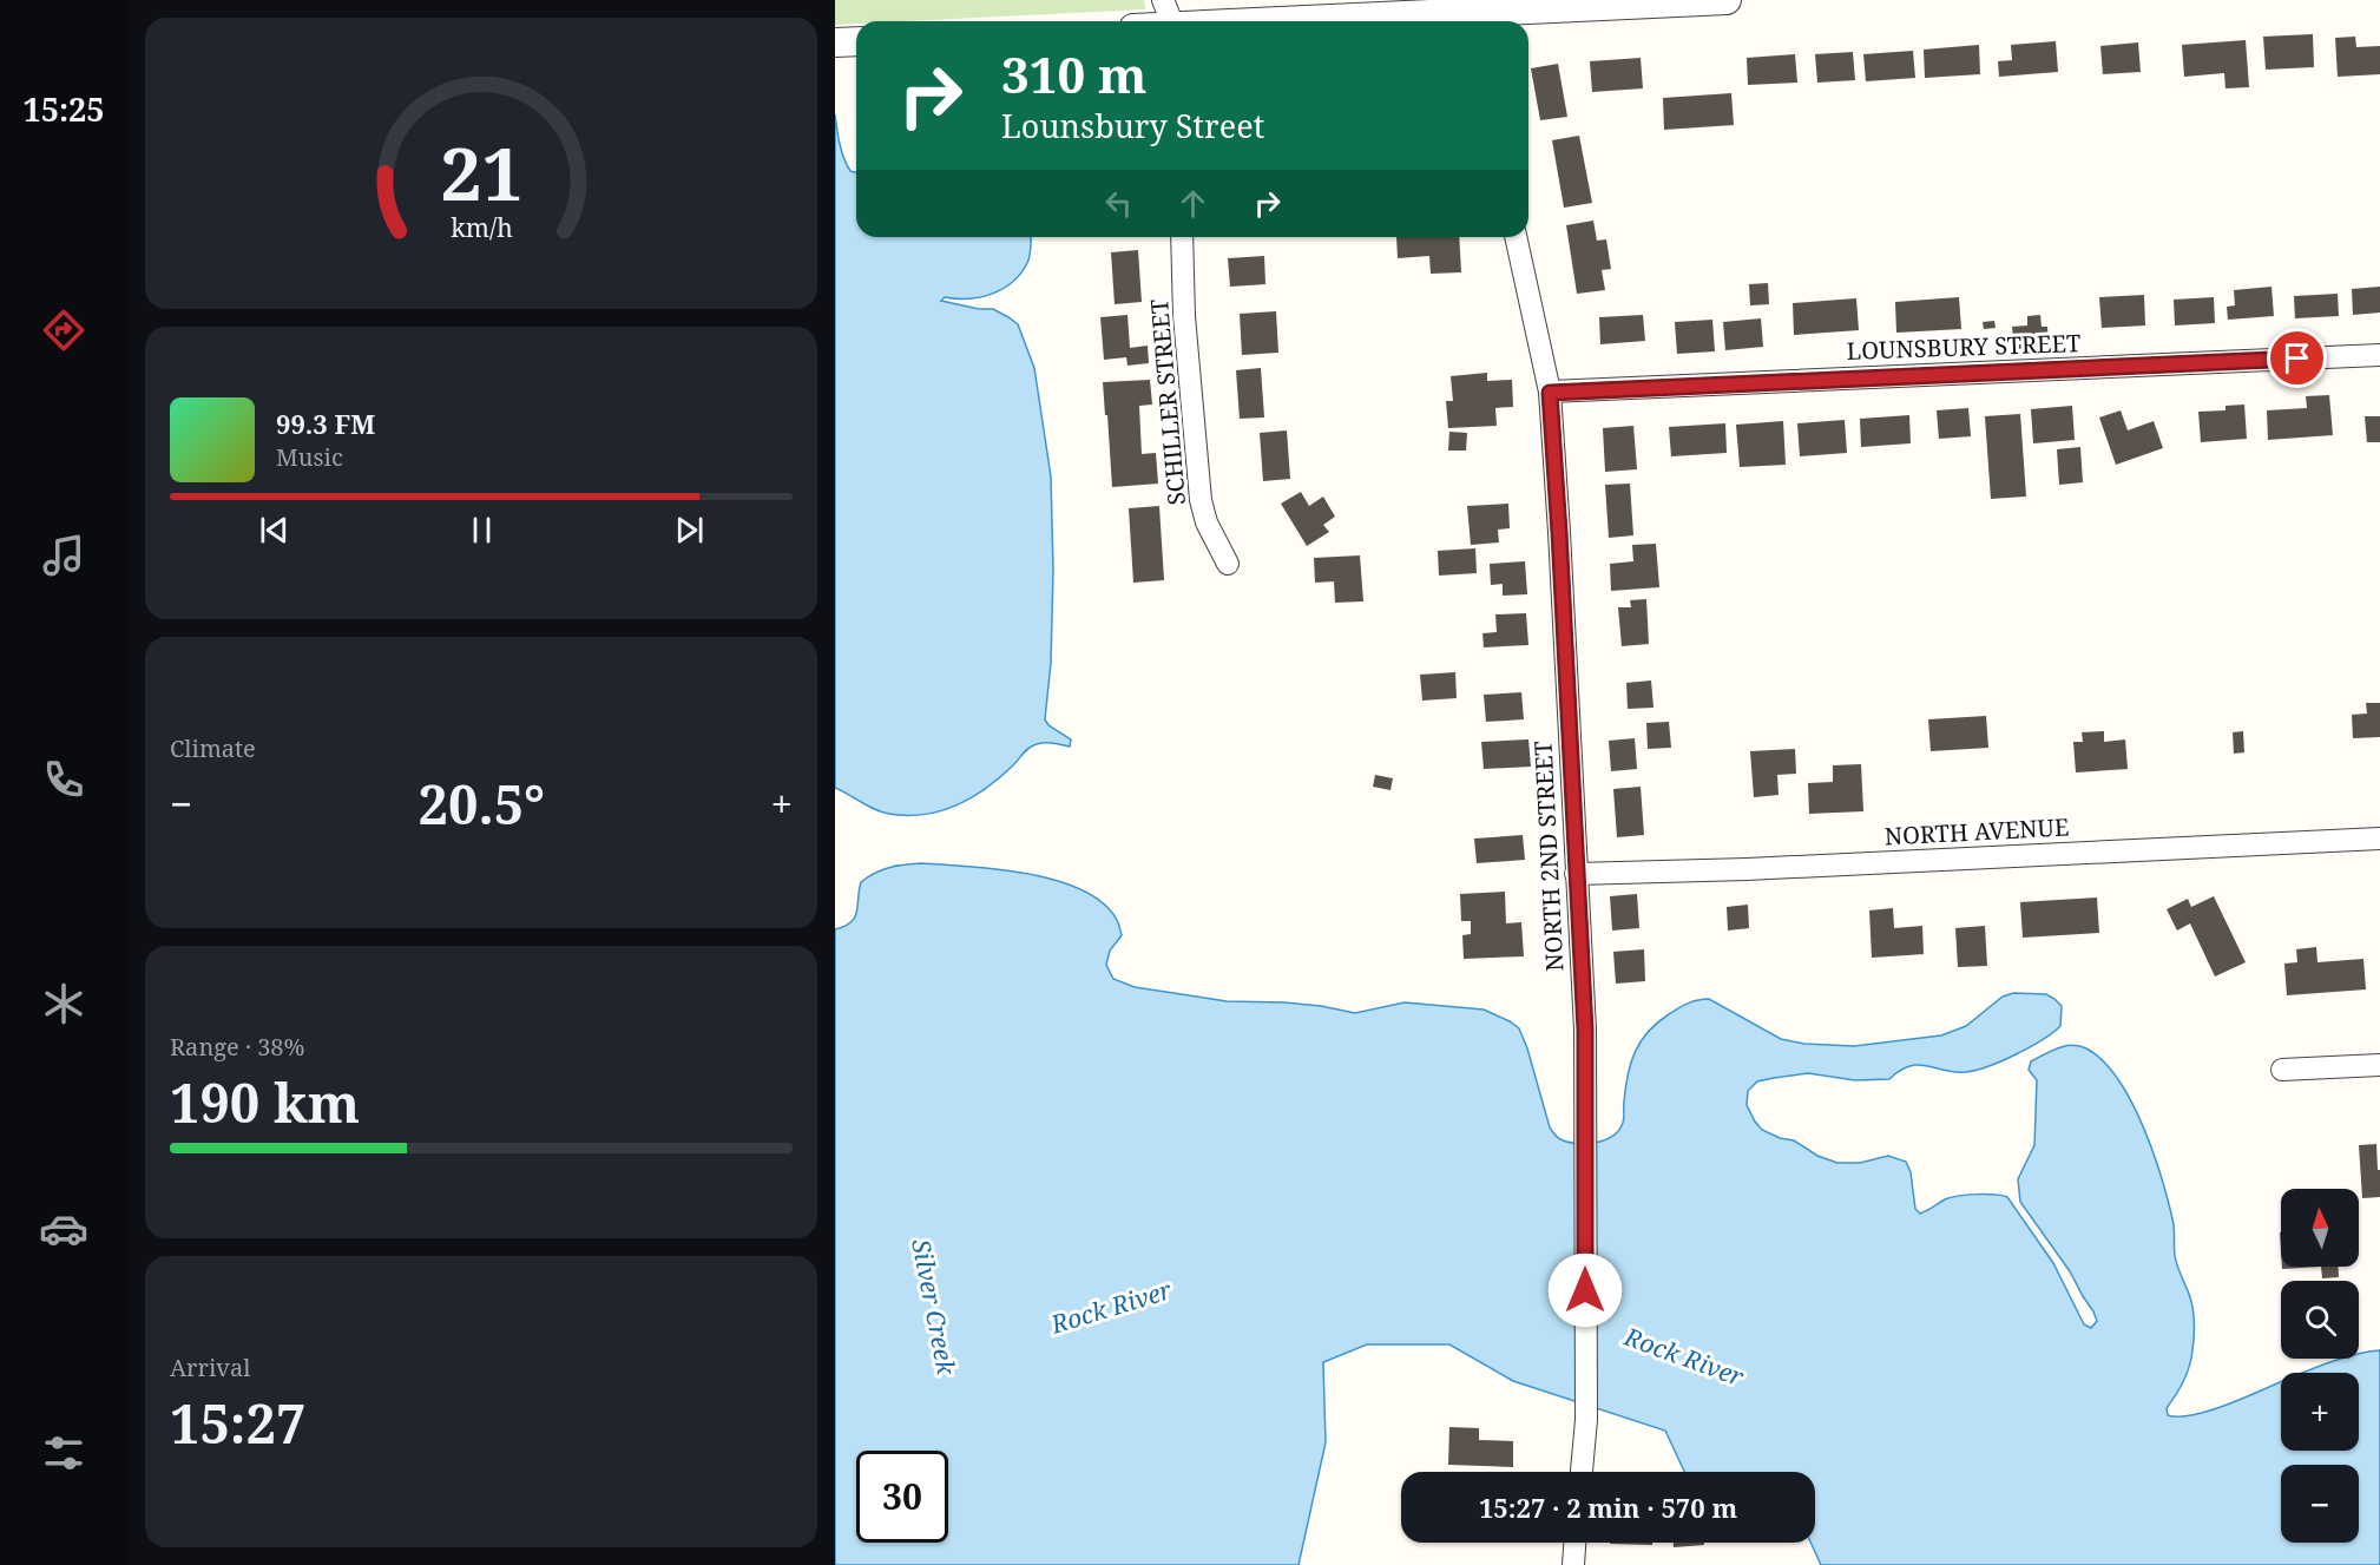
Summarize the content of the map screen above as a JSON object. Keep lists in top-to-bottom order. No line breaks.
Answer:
{"streets":{"street":["LOUNSBURY STREET","SCHILLER STREET","NORTH AVENUE","NORTH 2ND STREET"]},"crossings":[["LOUNSBURY STREET","NORTH 2ND STREET"],["NORTH AVENUE","NORTH 2ND STREET"]],"water":["Silver Creek","Rock River"],"north":"top","page":{"tabs":"15:25","turn":["310 m","Lounsbury Street"],"song":["99.3 FM","Music"],"tile":["Climate",["Range · 38%","190 km"],["Arrival","15:27"]],"heat":["−","20.5°","+"],"map_buttons":["+","−"],"limit":"30","trip":"15:27 · 2 min · 570 m","gauge":["21","km/h"]}}
